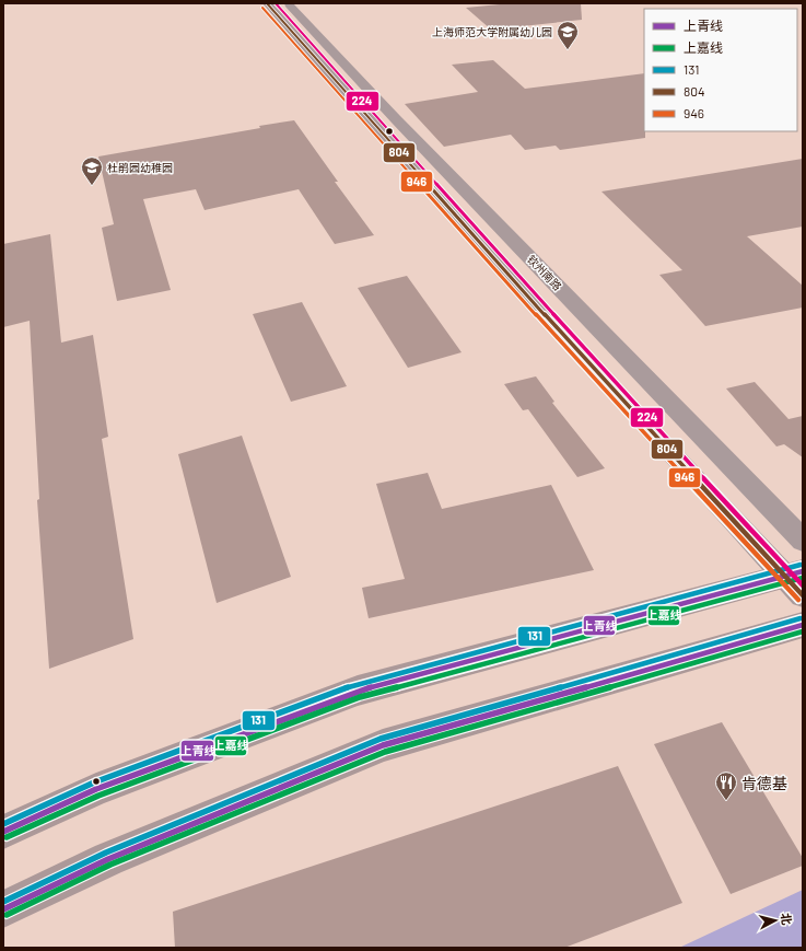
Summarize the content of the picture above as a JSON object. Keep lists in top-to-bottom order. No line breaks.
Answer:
{"streets":{"street":["钦州南路"]},"places":{"school or university":["上海师范大学附属幼儿园","杜鹃园幼稚园"],"restaurant":["肯德基"]},"lines":["transit line 804","transit line 224","transit line 946","transit line 131","transit line 上青线","transit line 上嘉线"],"legend":["上青线","上嘉线","131","804","946"],"north":"right"}
